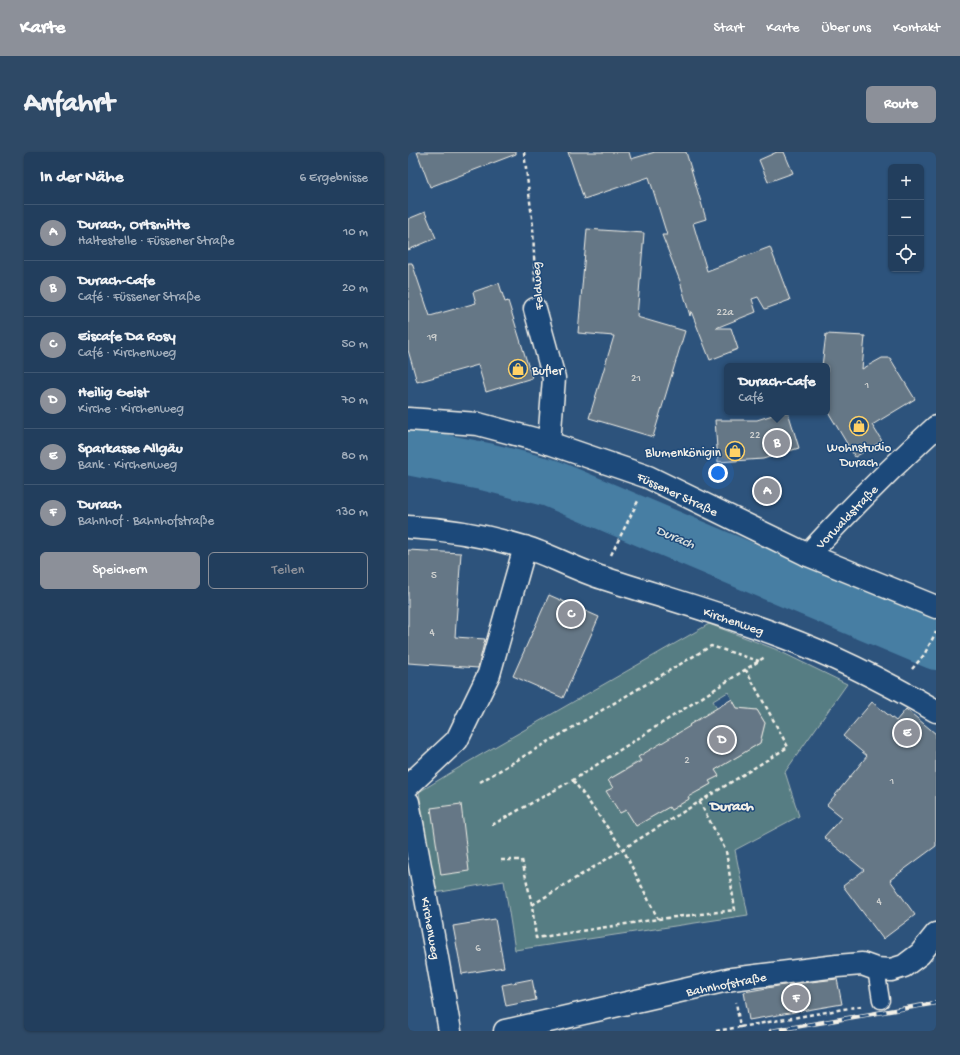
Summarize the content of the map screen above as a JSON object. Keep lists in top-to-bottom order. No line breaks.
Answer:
{"streets":{"street":["Feldweg","Füssener Straße","Vorwaldstraße","Kirchenweg","Bahnhofstraße"]},"crossings":[["Feldweg","Füssener Straße"],["Füssener Straße","Vorwaldstraße"]],"districts":["Durach"],"water":["Durach"],"places":{"shop":["Bufler","Wohnstudio Durach","Blumenkönigin"]},"house_numbers":["22a","19","21","1","22","5","4","2","1","4","6"],"page":{"header":"Karte","nav":["Start","Karte","Über uns","Kontakt"],"buttons":["Route",["Speichern","Teilen"]],"title":"Anfahrt","heading":["In der Nähe","6 Ergebnisse"],"map_buttons":["+","−"],"list":[{"mark":"A","name":"Durach, Ortsmitte","note":"Haltestelle · Füssener Straße","value":"10 m"},{"mark":"B","name":"Durach-Cafe","note":"Café · Füssener Straße","value":"20 m"},{"mark":"C","name":"Eiscafe Da Rosy","note":"Café · Kirchenweg","value":"50 m"},{"mark":"D","name":"Heilig Geist","note":"Kirche · Kirchenweg","value":"70 m"},{"mark":"E","name":"Sparkasse Allgäu","note":"Bank · Kirchenweg","value":"80 m"},{"mark":"F","name":"Durach","note":"Bahnhof · Bahnhofstraße","value":"130 m"}],"popup":["Durach-Cafe","Café"],"pins":["B","A","C","E","D","F"]}}
